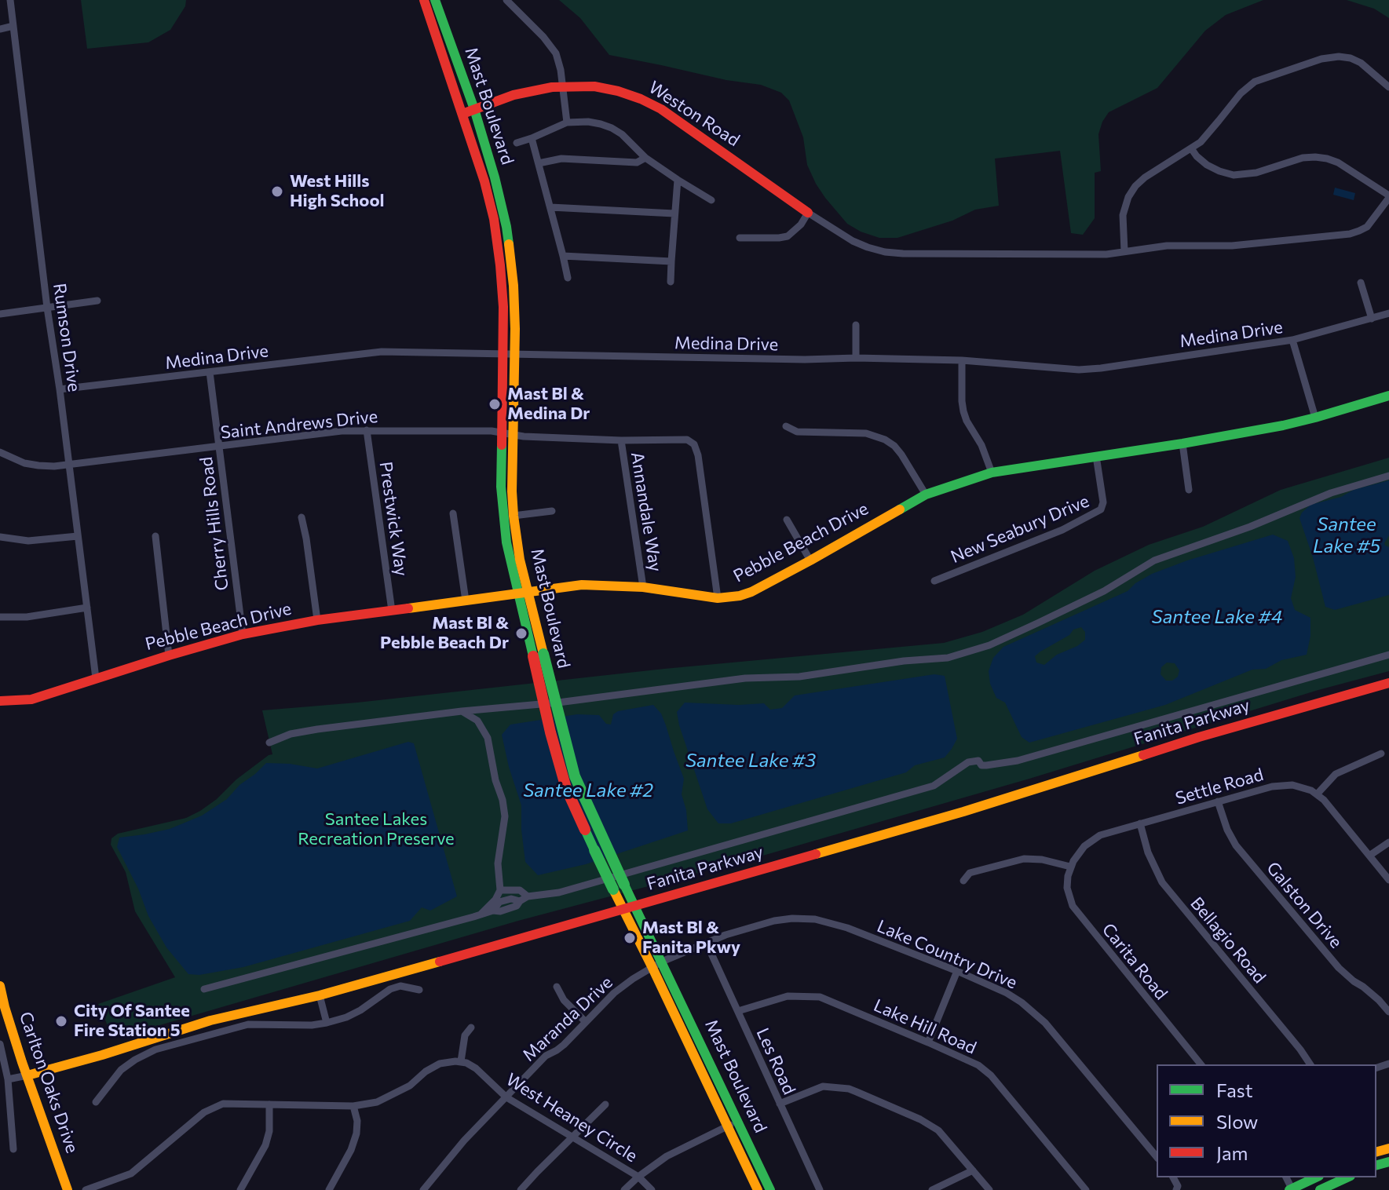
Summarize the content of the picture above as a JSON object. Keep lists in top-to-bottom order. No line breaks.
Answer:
{"streets":{"street":["Mast Boulevard","Weston Road","Medina Drive","Rumson Drive","Saint Andrews Drive","Annandale Way","Prestwick Way","Cherry Hills Road","New Seabury Drive","Pebble Beach Drive","Fanita Parkway","Settle Road","Galston Drive","Bellagio Road","Lake Country Drive","Carita Road","Maranda Drive","Lake Hill Road","Les Road","Carlton Oaks Drive","West Heaney Circle"]},"crossings":[["Mast Boulevard","Weston Road"],["Mast Boulevard","Medina Drive"],["Mast Boulevard","Saint Andrews Drive"],["Mast Boulevard","Pebble Beach Drive"],["Mast Boulevard","Fanita Parkway"],["Mast Boulevard","Lake Country Drive"],["Mast Boulevard","Maranda Drive"],["Medina Drive","Rumson Drive"],["Medina Drive","Cherry Hills Road"],["Rumson Drive","Saint Andrews Drive"],["Rumson Drive","Pebble Beach Drive"],["Saint Andrews Drive","Annandale Way"],["Saint Andrews Drive","Prestwick Way"],["Saint Andrews Drive","Cherry Hills Road"],["Saint Andrews Drive","Pebble Beach Drive"],["Annandale Way","Pebble Beach Drive"],["Prestwick Way","Pebble Beach Drive"],["Cherry Hills Road","Pebble Beach Drive"],["New Seabury Drive","Pebble Beach Drive"],["Fanita Parkway","Carlton Oaks Drive"],["Settle Road","Galston Drive"],["Settle Road","Bellagio Road"],["Settle Road","Carita Road"],["Lake Country Drive","Maranda Drive"],["Lake Country Drive","Les Road"],["Maranda Drive","West Heaney Circle"],["Lake Hill Road","Les Road"]],"water":["Santee Lake #5","Santee Lake #4","Santee Lake #3","Santee Lake #2"],"parks":["Santee Lakes Recreation Preserve"],"places":["West Hills High School","Mast Bl & Medina Dr","Mast Bl & Pebble Beach Dr","Mast Bl & Fanita Pkwy","City Of Santee Fire Station 5"],"legend":["Fast","Slow","Jam"]}
